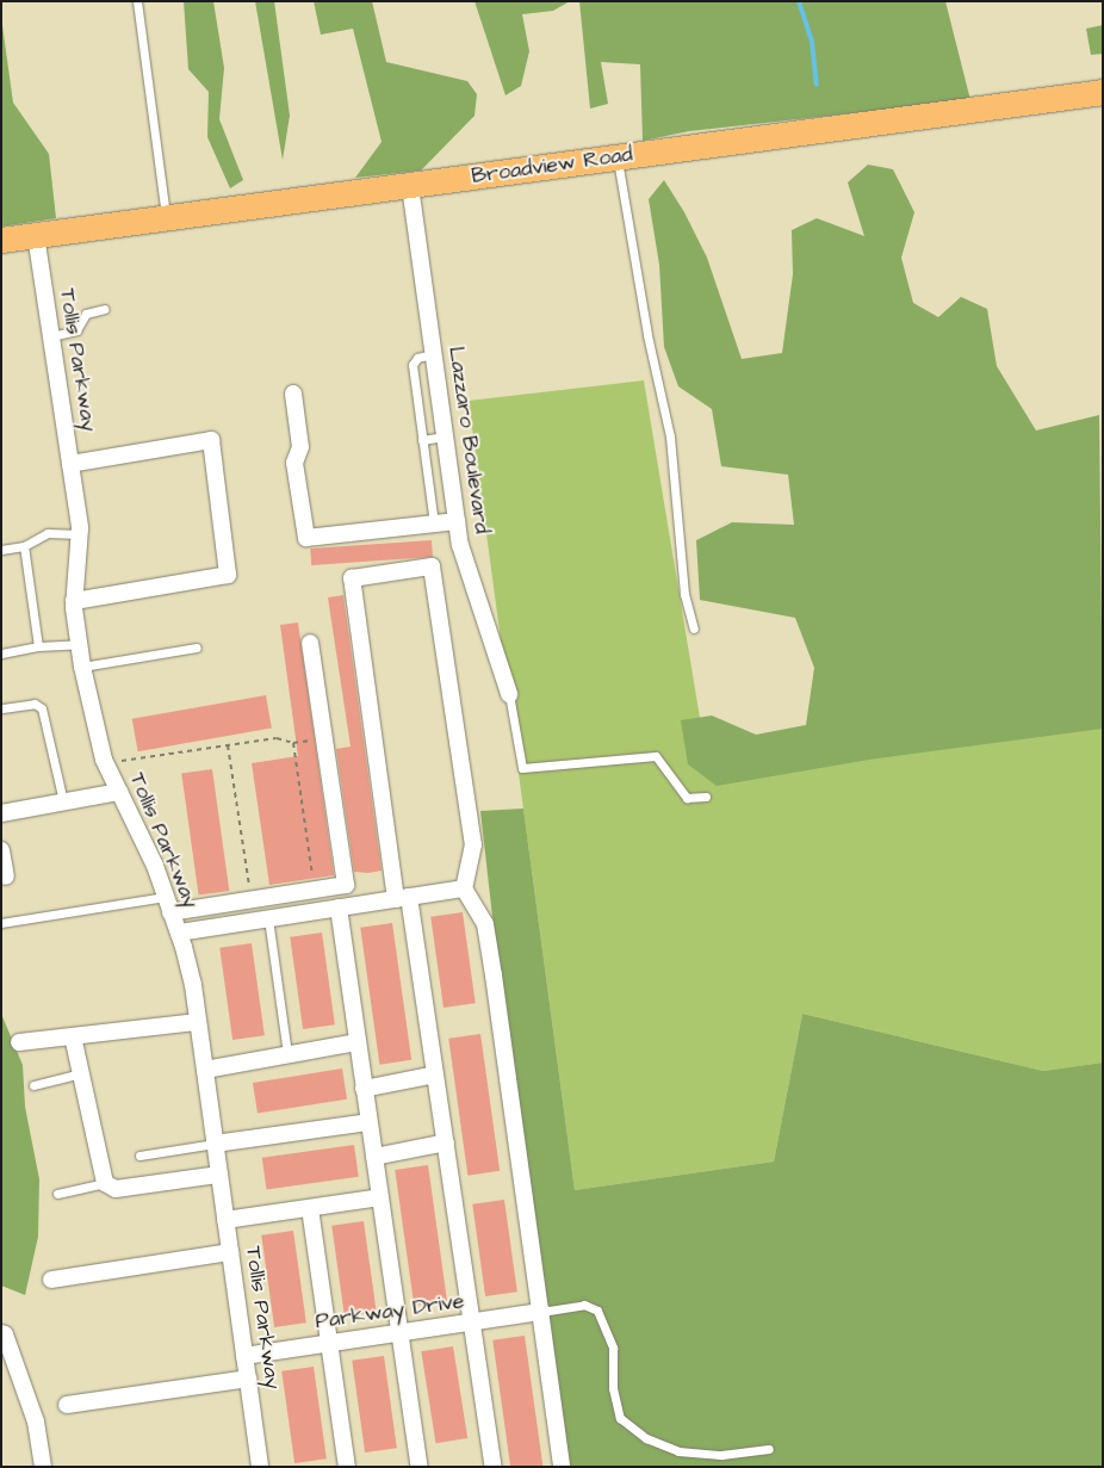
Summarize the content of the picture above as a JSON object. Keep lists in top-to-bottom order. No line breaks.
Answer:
{"streets":{"main road":["Broadview Road"],"street":["Tollis Parkway","Lazzaro Boulevard","Parkway Drive"]},"crossings":[["Broadview Road","Tollis Parkway"],["Broadview Road","Lazzaro Boulevard"],["Tollis Parkway","Parkway Drive"]]}
